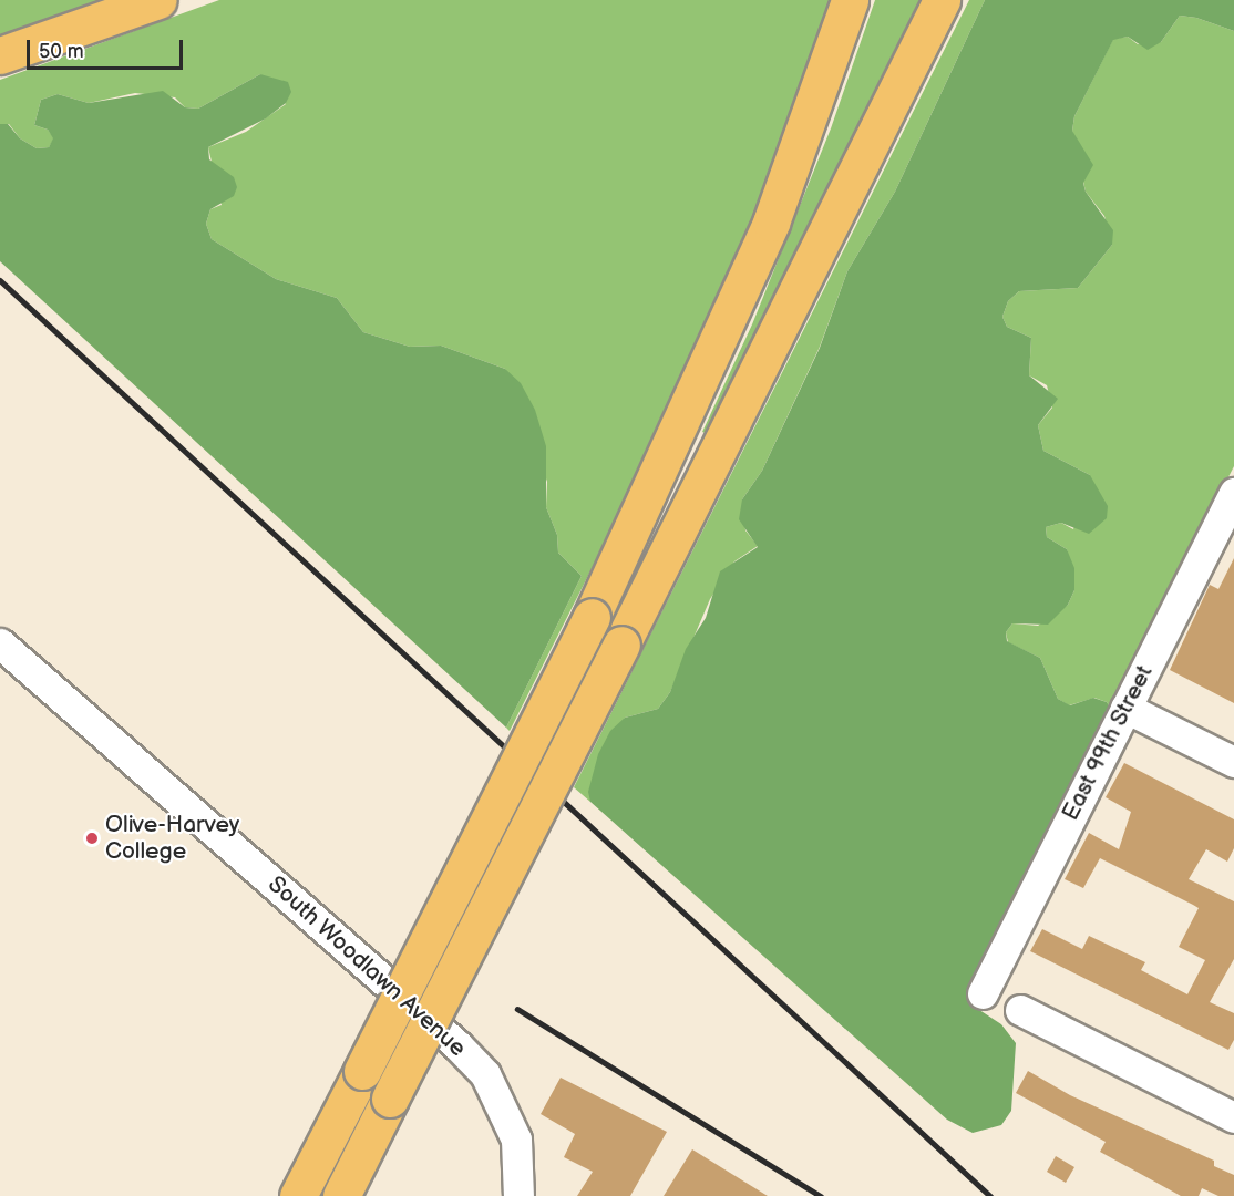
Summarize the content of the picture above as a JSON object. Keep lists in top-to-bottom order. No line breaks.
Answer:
{"streets":{"street":["East 99th Street","South Woodlawn Avenue"]},"places":["Olive-Harvey College"],"scale_bar":"50 m"}
